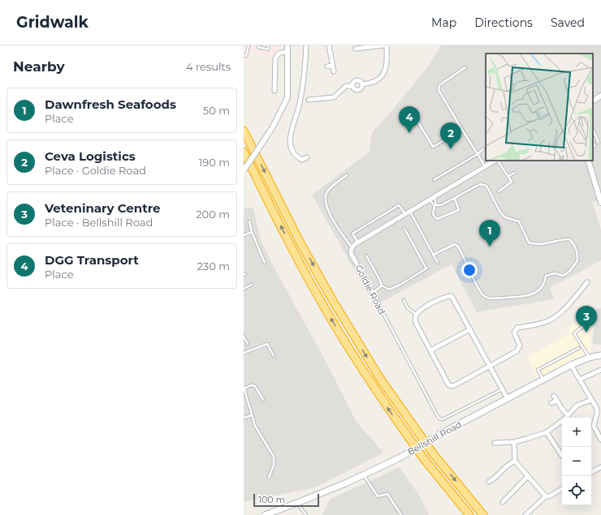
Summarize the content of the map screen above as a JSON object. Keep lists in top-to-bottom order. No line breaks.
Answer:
{"streets":{"main road":["Bellshill Road"],"street":["Goldie Road"]},"scale_bar":"100 m","page":{"header":"Gridwalk","nav":["Map","Directions","Saved"],"heading":["Nearby","4 results"],"list":[{"mark":"1","name":"Dawnfresh Seafoods","note":"Place","value":"50 m"},{"mark":"2","name":"Ceva Logistics","note":"Place · Goldie Road","value":"190 m"},{"mark":"3","name":"Veteninary Centre","note":"Place · Bellshill Road","value":"200 m"},{"mark":"4","name":"DGG Transport","note":"Place","value":"230 m"}],"pins":["4","2","1","3"],"map_buttons":["+","−"],"scale":"100 m"}}
